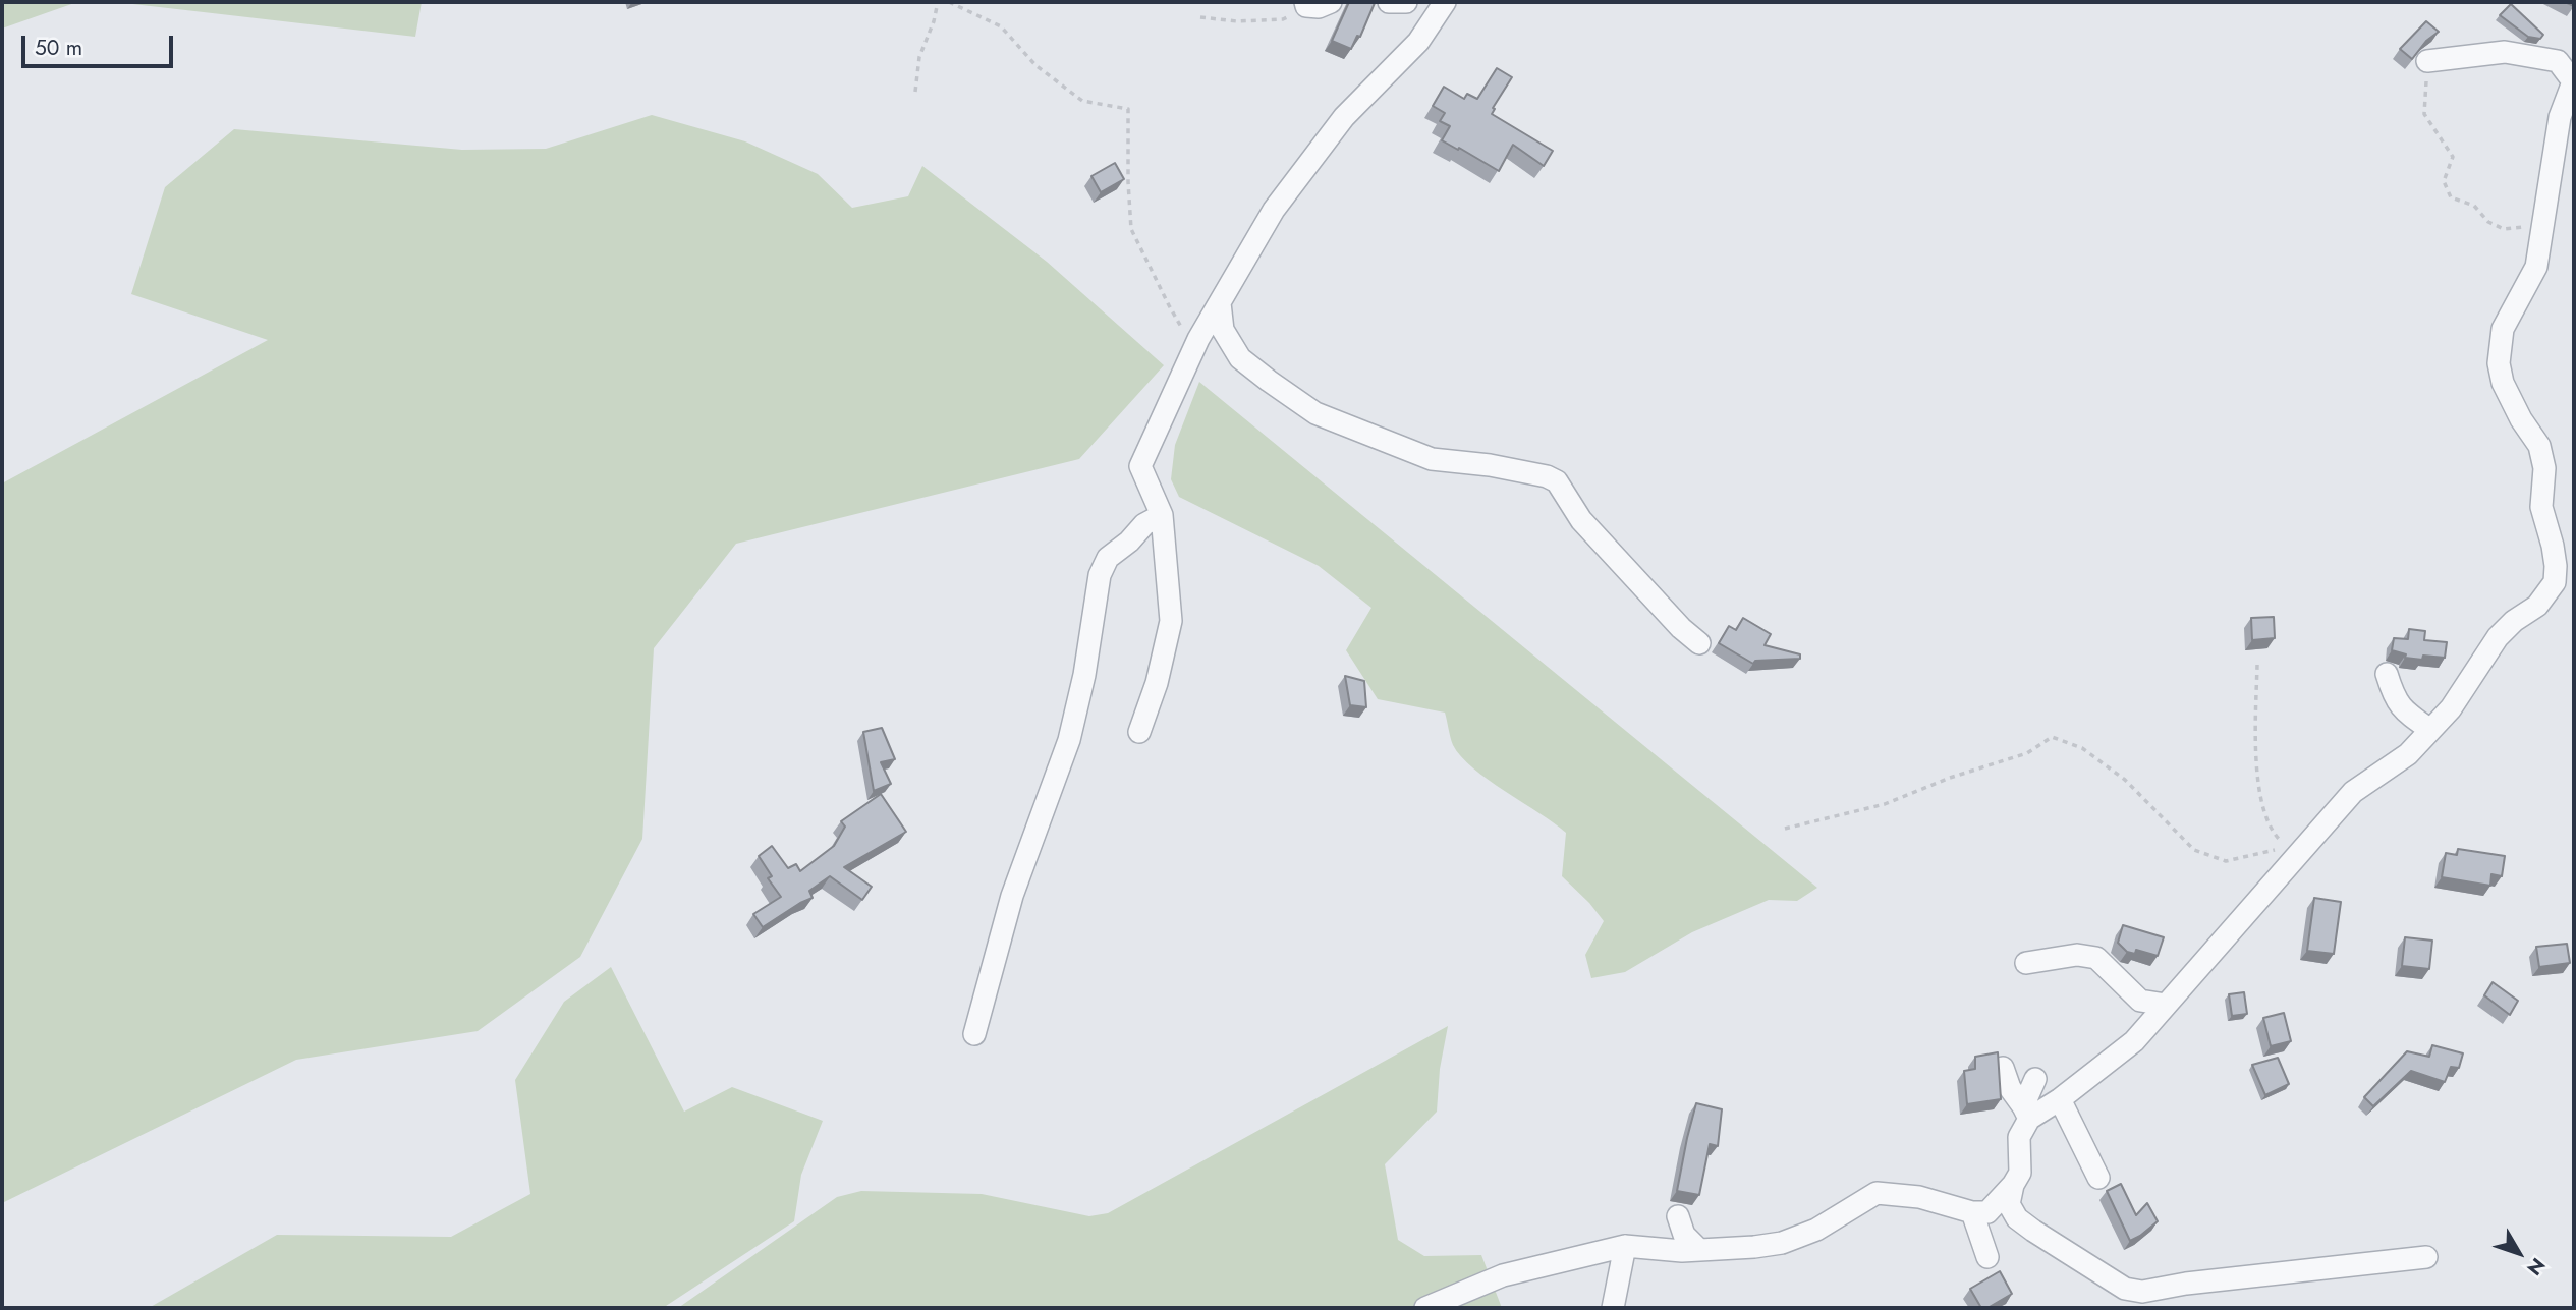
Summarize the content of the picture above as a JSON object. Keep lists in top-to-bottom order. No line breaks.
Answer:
{"scale_bar":"50 m","north":"bottom right"}
